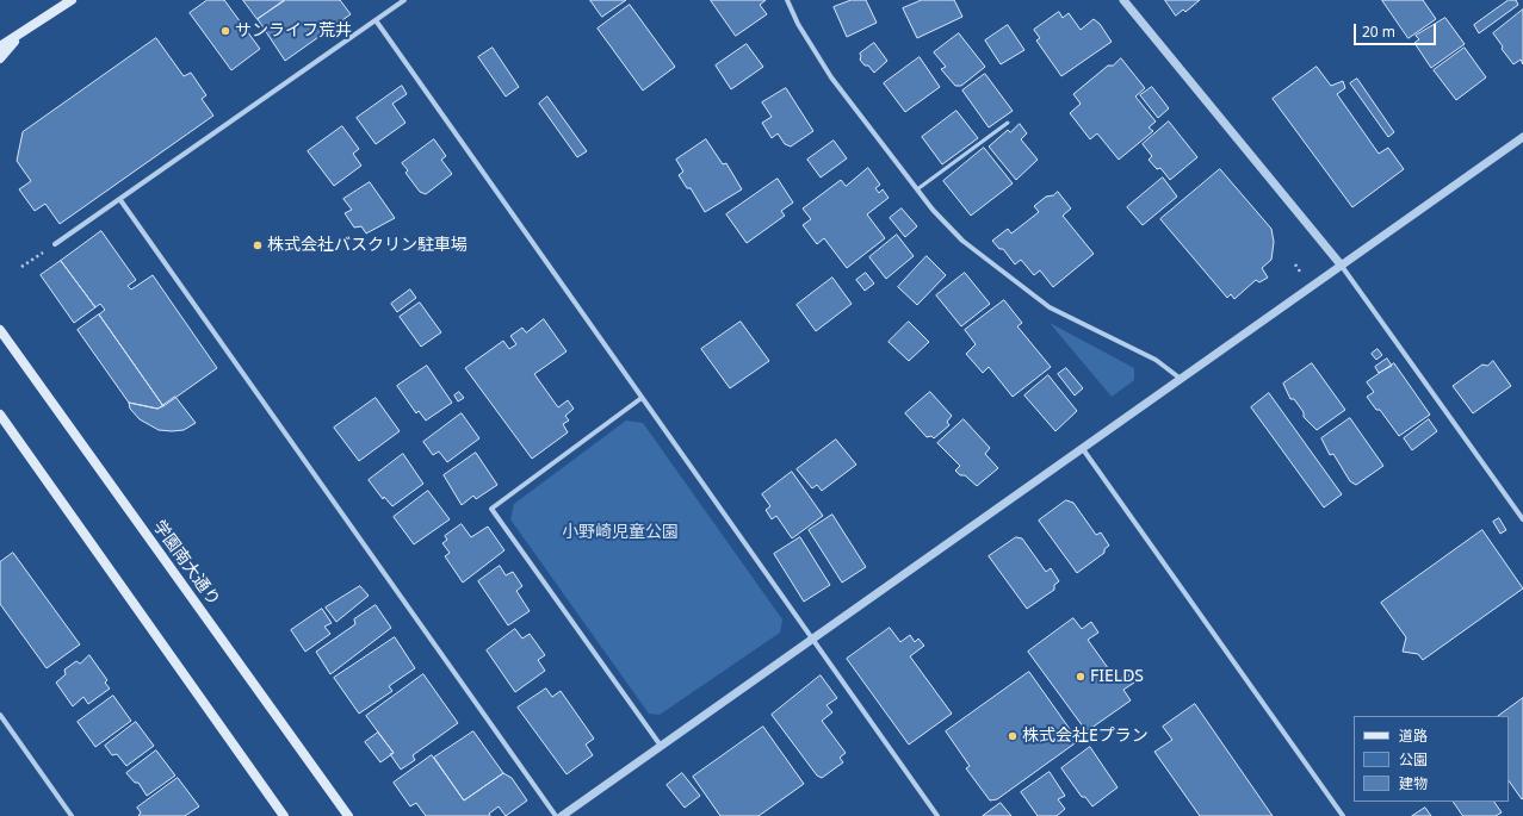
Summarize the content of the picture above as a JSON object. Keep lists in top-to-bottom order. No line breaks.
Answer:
{"streets":{"main road":["学園南大通り"]},"parks":["小野崎児童公園"],"places":["サンライフ荒井","株式会社バスクリン駐車場","FIELDS","株式会社Eプラン"],"legend":["道路","公園","建物"],"scale_bar":"20 m"}
